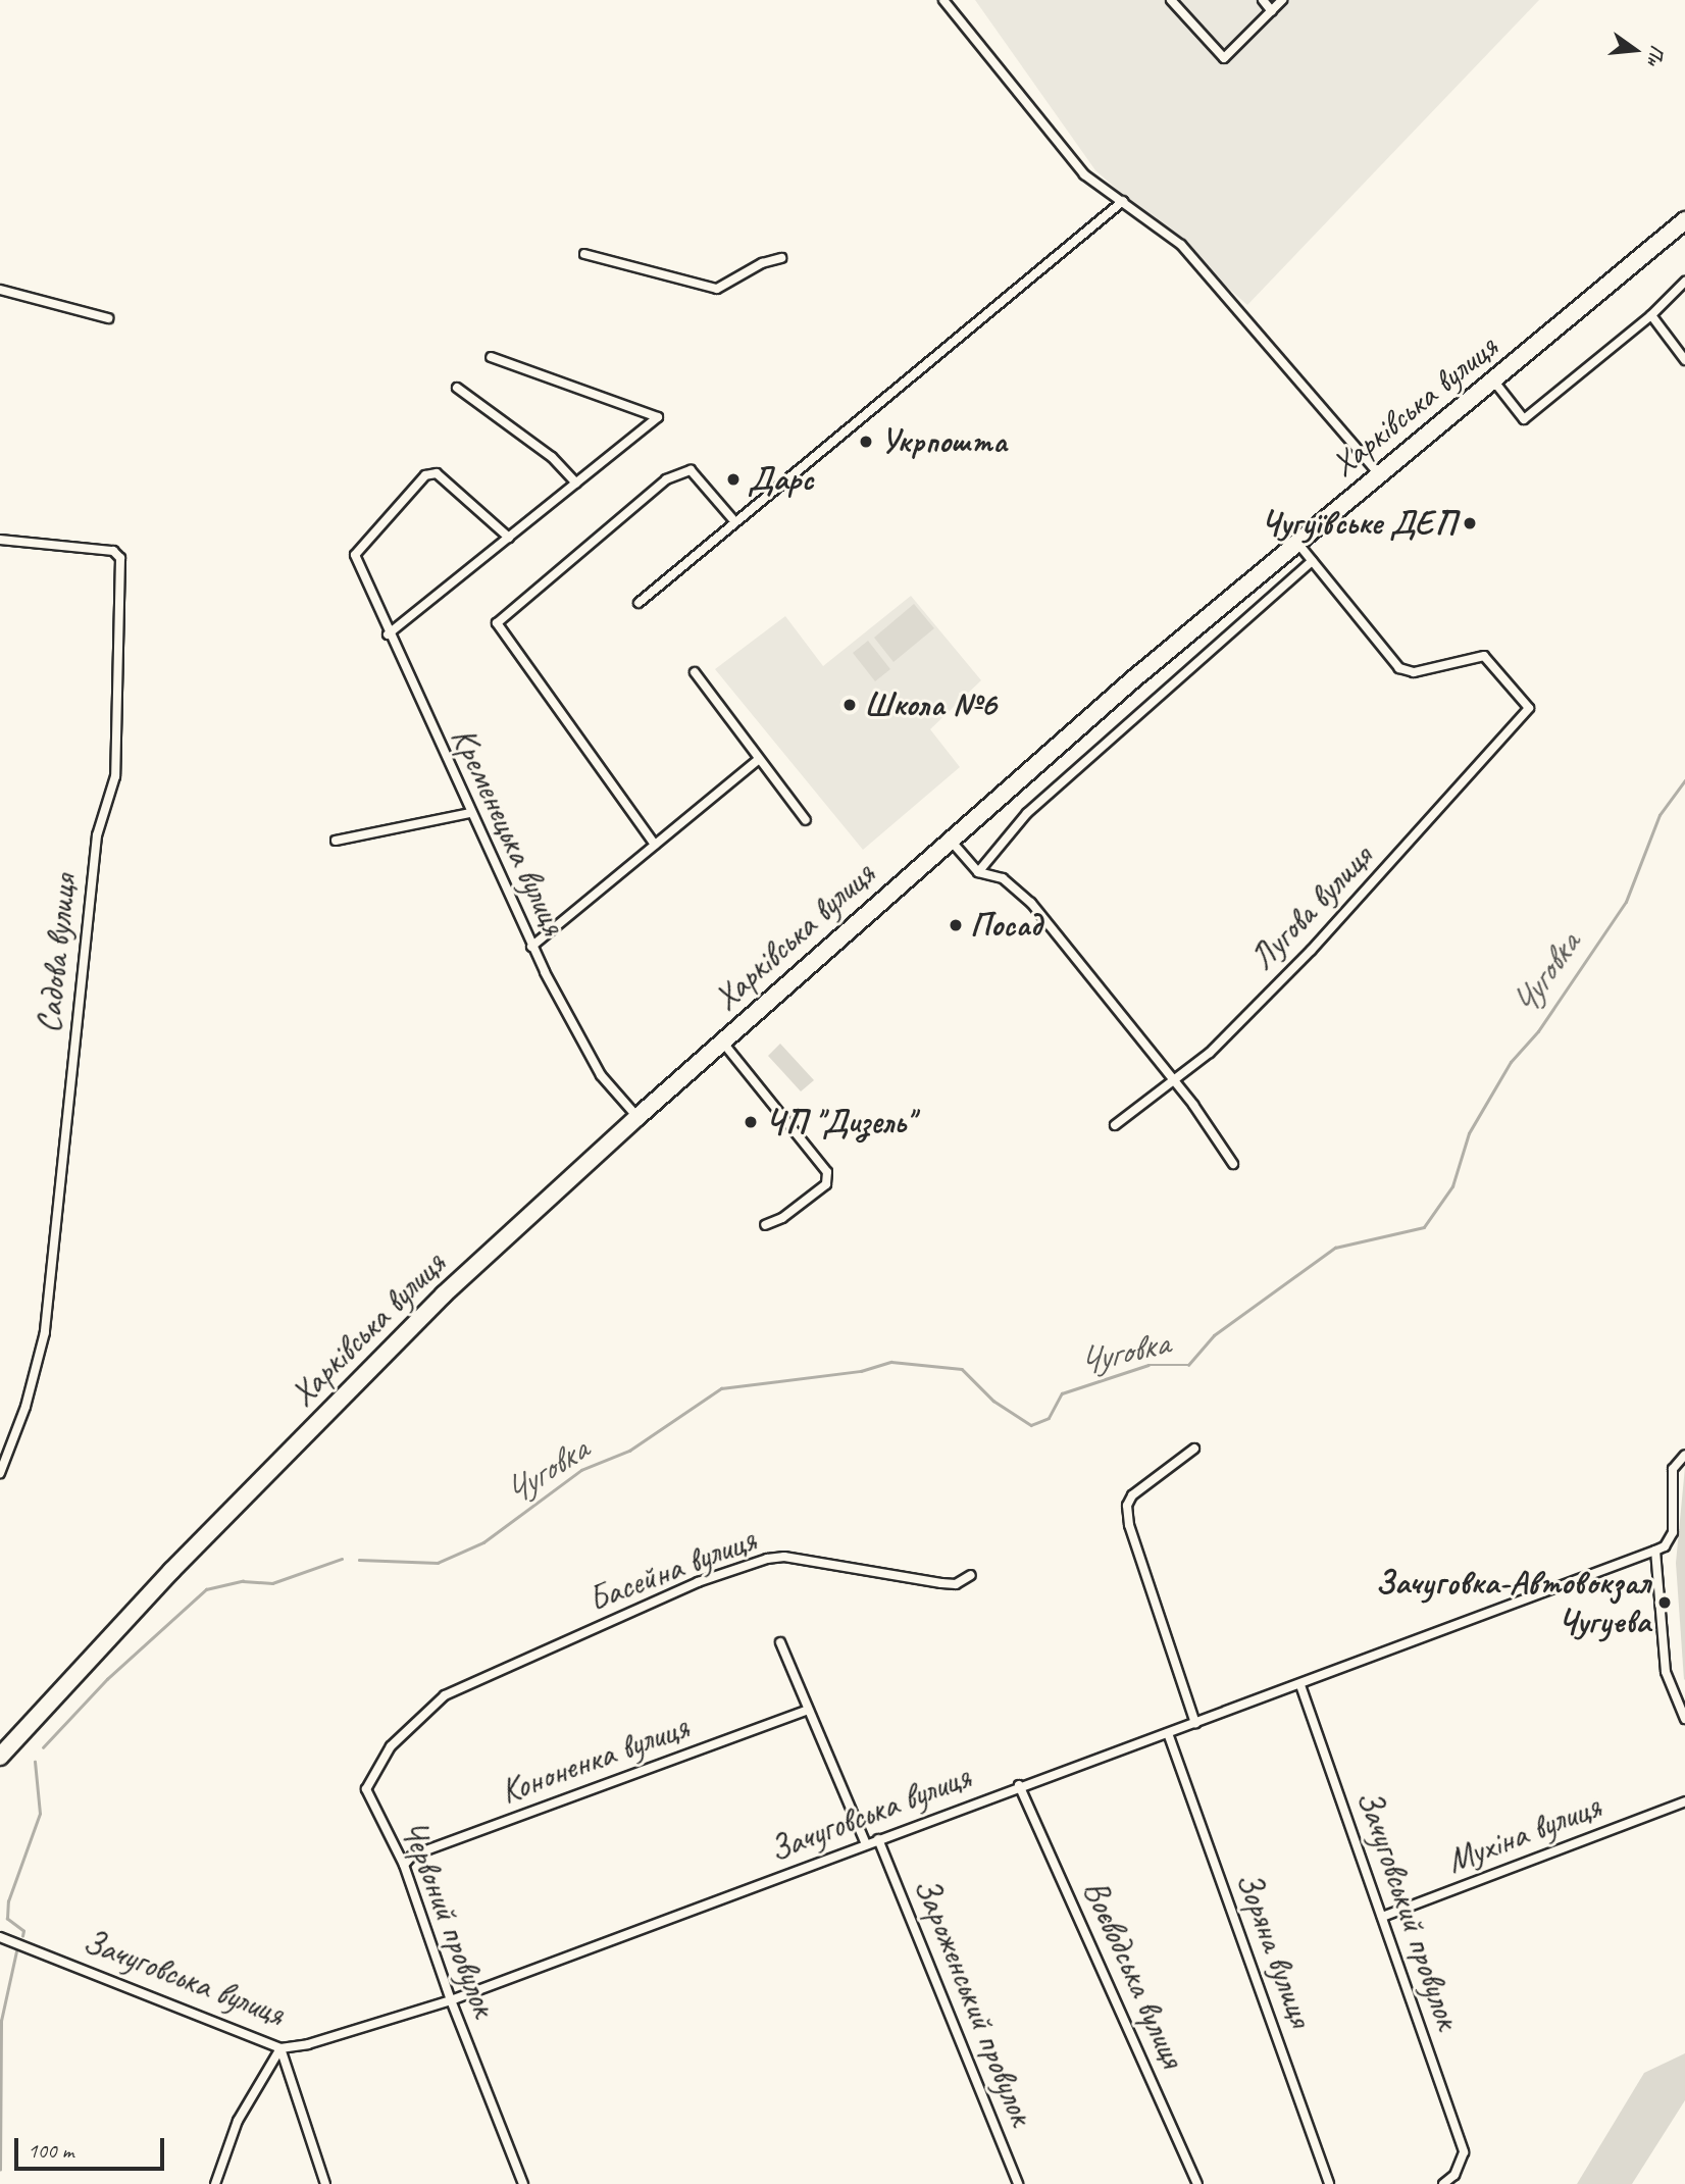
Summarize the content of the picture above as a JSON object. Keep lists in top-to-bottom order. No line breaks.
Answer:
{"streets":{"highway":["Харківська вулиця"],"street":["Кременецька вулиця","Лугова вулиця","Садова вулиця","Басейна вулиця","Кононенка вулиця","Зачуговська вулиця","Мухіна вулиця","Зачуговський провулок","Червоний провулок","Зоряна вулиця","Воєводська вулиця","Зароженський провулок"]},"crossings":[["Харківська вулиця","Кременецька вулиця"],["Басейна вулиця","Червоний провулок"],["Кононенка вулиця","Червоний провулок"],["Зачуговська вулиця","Зачуговський провулок"],["Зачуговська вулиця","Червоний провулок"],["Зачуговська вулиця","Зоряна вулиця"],["Зачуговська вулиця","Воєводська вулиця"],["Зачуговська вулиця","Зароженський провулок"],["Мухіна вулиця","Зачуговський провулок"]],"water":["Чуговка"],"places":["Укрпошта","Дарс","Чугуївське ДЕП","Школа №6","Посад","ЧП \"Дизель\"","Зачуговка-Автовокзал Чугуева"],"scale_bar":"100 m","north":"right"}
